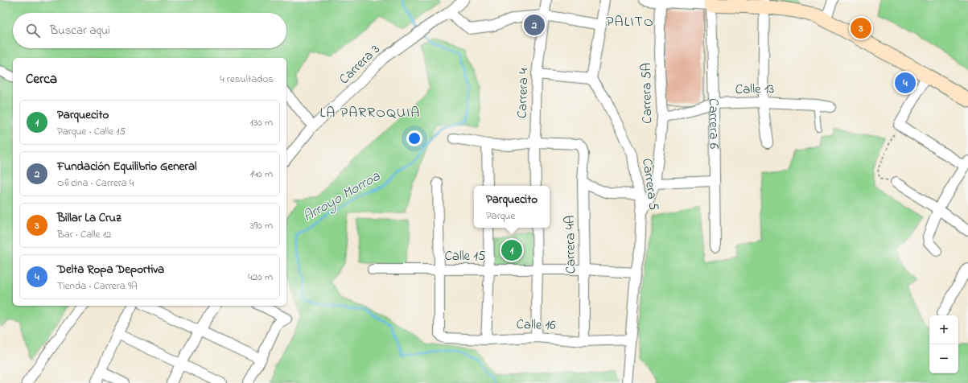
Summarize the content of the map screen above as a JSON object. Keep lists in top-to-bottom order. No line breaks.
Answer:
{"streets":{"street":["Carrera 3","Calle 13","Carrera 4","Carrera 5A","Carrera 6","Carrera 5","Carrera 4A","Calle 15","Calle 16"]},"crossings":[["Calle 13","Carrera 5A"],["Calle 13","Carrera 6"],["Carrera 4","Carrera 4A"],["Carrera 5A","Carrera 5"],["Carrera 5","Calle 15"],["Carrera 5","Calle 16"],["Carrera 4A","Calle 15"],["Carrera 4A","Calle 16"],["Calle 15","Calle 16"]],"districts":["PALITO","LA PARROQUIA"],"water":["Arroyo Morroa"],"page":{"pins":["2","3","4","1"],"search":"Buscar aquí","heading":["Cerca","4 resultados"],"list":[{"mark":"1","name":"Parquecito","note":"Parque · Calle 15","value":"130 m"},{"mark":"2","name":"Fundación Equilibrio General","note":"Oficina · Carrera 4","value":"140 m"},{"mark":"3","name":"Billar La Cruz","note":"Bar · Calle 12","value":"390 m"},{"mark":"4","name":"Delta Ropa Deportiva","note":"Tienda · Carrera 9A","value":"420 m"}],"popup":["Parquecito","Parque"],"map_buttons":["+","−"]}}
